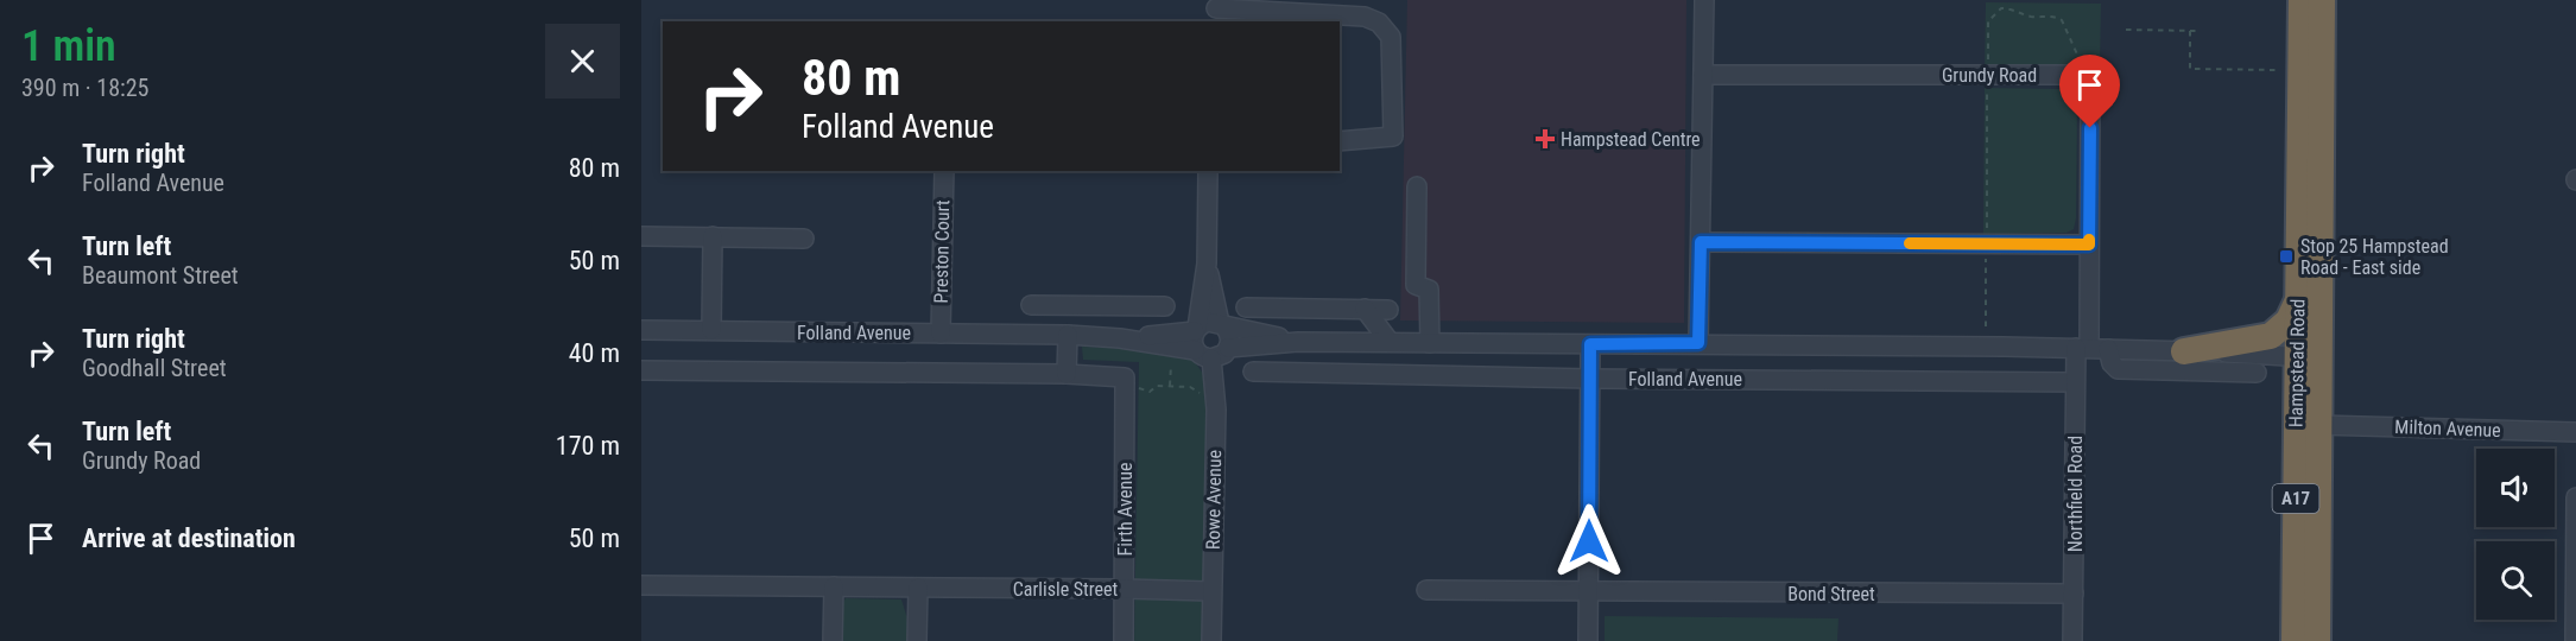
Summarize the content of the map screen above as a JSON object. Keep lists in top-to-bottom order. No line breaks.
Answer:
{"streets":{"highway":["Hampstead Road","A17"],"street":["Grundy Road","Preston Court","Folland Avenue","Milton Avenue","Northfield Road","Rowe Avenue","Firth Avenue","Carlisle Street","Bond Street"]},"crossings":[["Grundy Road","Folland Avenue"],["Grundy Road","Northfield Road"],["Preston Court","Folland Avenue"],["Folland Avenue","Hampstead Road"],["Folland Avenue","Northfield Road"],["Folland Avenue","Rowe Avenue"],["Folland Avenue","Firth Avenue"],["Hampstead Road","Milton Avenue"],["Northfield Road","Bond Street"],["Rowe Avenue","Carlisle Street"],["Firth Avenue","Carlisle Street"]],"places":{"health":["Hampstead Centre"],"transit":["Stop 25 Hampstead Road - East side"]},"page":{"heading":["1 min","390 m · 18:25"],"turn":["80 m","Folland Avenue"],"list":[{"name":"Turn right","note":"Folland Avenue","value":"80 m"},{"name":"Turn left","note":"Beaumont Street","value":"50 m"},{"name":"Turn right","note":"Goodhall Street","value":"40 m"},{"name":"Turn left","note":"Grundy Road","value":"170 m"},{"name":"Arrive at destination","value":"50 m"}]}}
